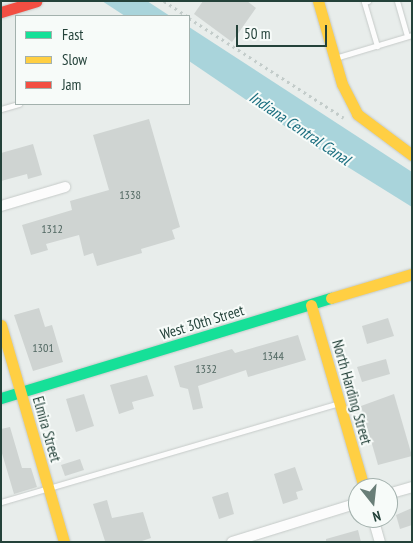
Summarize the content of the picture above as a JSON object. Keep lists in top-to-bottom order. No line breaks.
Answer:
{"streets":{"street":["West 30th Street","North Harding Street","Elmira Street"]},"crossings":[["West 30th Street","North Harding Street"],["West 30th Street","Elmira Street"]],"water":["Indiana Central Canal"],"house_numbers":["1338","1312","1301","1344","1332"],"legend":["Fast","Slow","Jam"],"scale_bar":"50 m","north":"bottom"}
